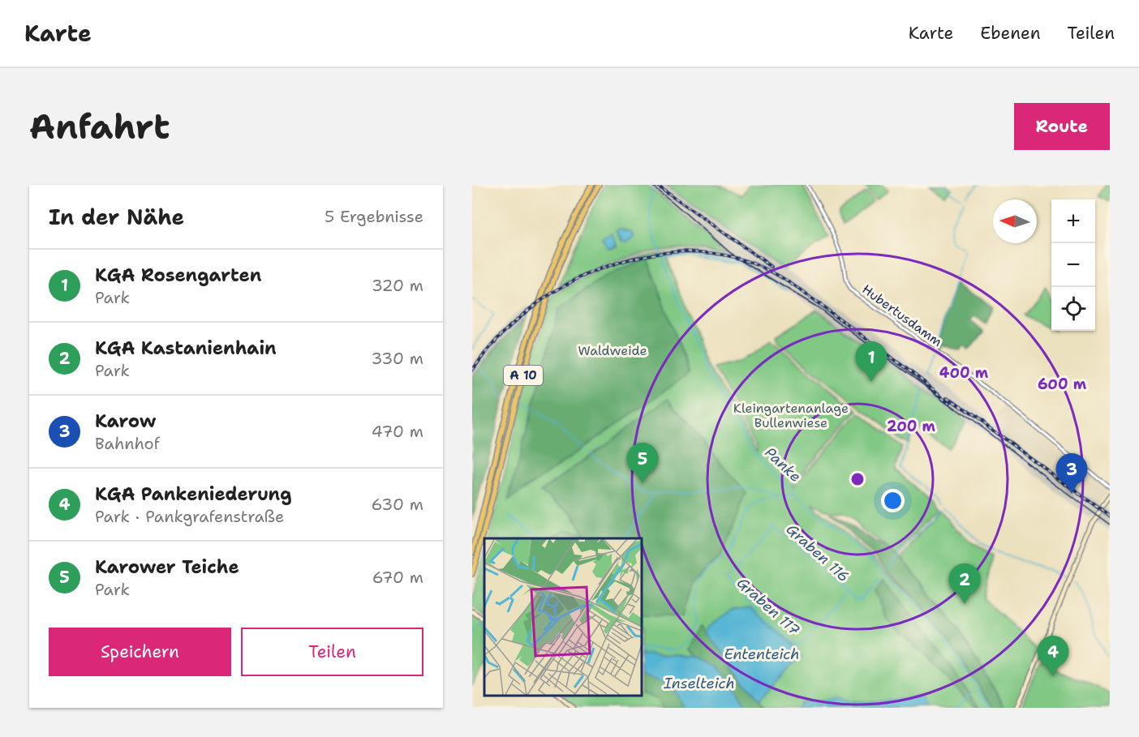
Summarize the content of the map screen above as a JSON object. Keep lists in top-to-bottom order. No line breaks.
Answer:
{"streets":{"highway":["A 10"],"street":["Hubertusdamm"]},"water":["Panke","Graben 116","Graben 117","Ententeich","Inselteich"],"parks":["Waldweide","Kleingartenanlage Bullenwiese"],"north":"left","page":{"header":"Karte","nav":["Karte","Ebenen","Teilen"],"buttons":["Route",["Speichern","Teilen"]],"title":"Anfahrt","heading":["In der Nähe","5 Ergebnisse"],"map_buttons":["+","−"],"list":[{"mark":"1","name":"KGA Rosengarten","note":"Park","value":"320 m"},{"mark":"2","name":"KGA Kastanienhain","note":"Park","value":"330 m"},{"mark":"3","name":"Karow","note":"Bahnhof","value":"470 m"},{"mark":"4","name":"KGA Pankeniederung","note":"Park · Pankgrafenstraße","value":"630 m"},{"mark":"5","name":"Karower Teiche","note":"Park","value":"670 m"}],"pins":["1","5","3","2","4"]},"rings":["400 m","600 m","200 m"]}
